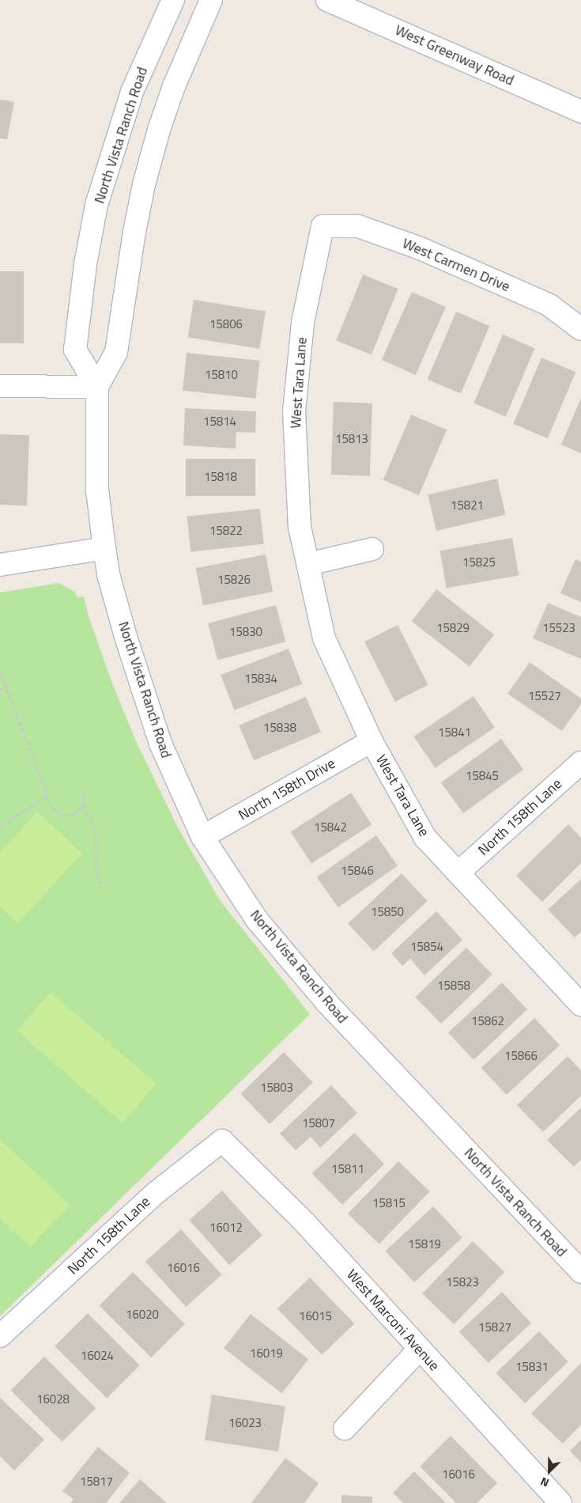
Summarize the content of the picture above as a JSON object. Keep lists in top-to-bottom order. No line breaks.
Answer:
{"streets":{"street":["West Greenway Road","North Vista Ranch Road","West Carmen Drive","West Tara Lane","North 158th Drive","North 158th Lane","West Marconi Avenue"]},"crossings":[["North Vista Ranch Road","North 158th Drive"],["West Carmen Drive","West Tara Lane"],["West Tara Lane","North 158th Drive"],["West Tara Lane","North 158th Lane"],["North 158th Lane","West Marconi Avenue"]],"house_numbers":["15806","15810","15814","15813","15818","15821","15822","15825","15826","15829","15523","15830","15834","15527","15838","15841","15845","15842","15846","15850","15854","15858","15862","15866","15803","15807","15811","15815","16012","15819","16016","15823","16020","16015","15827","16019","16024","15831","16028","16023","16016","15817"],"north":"bottom left"}
